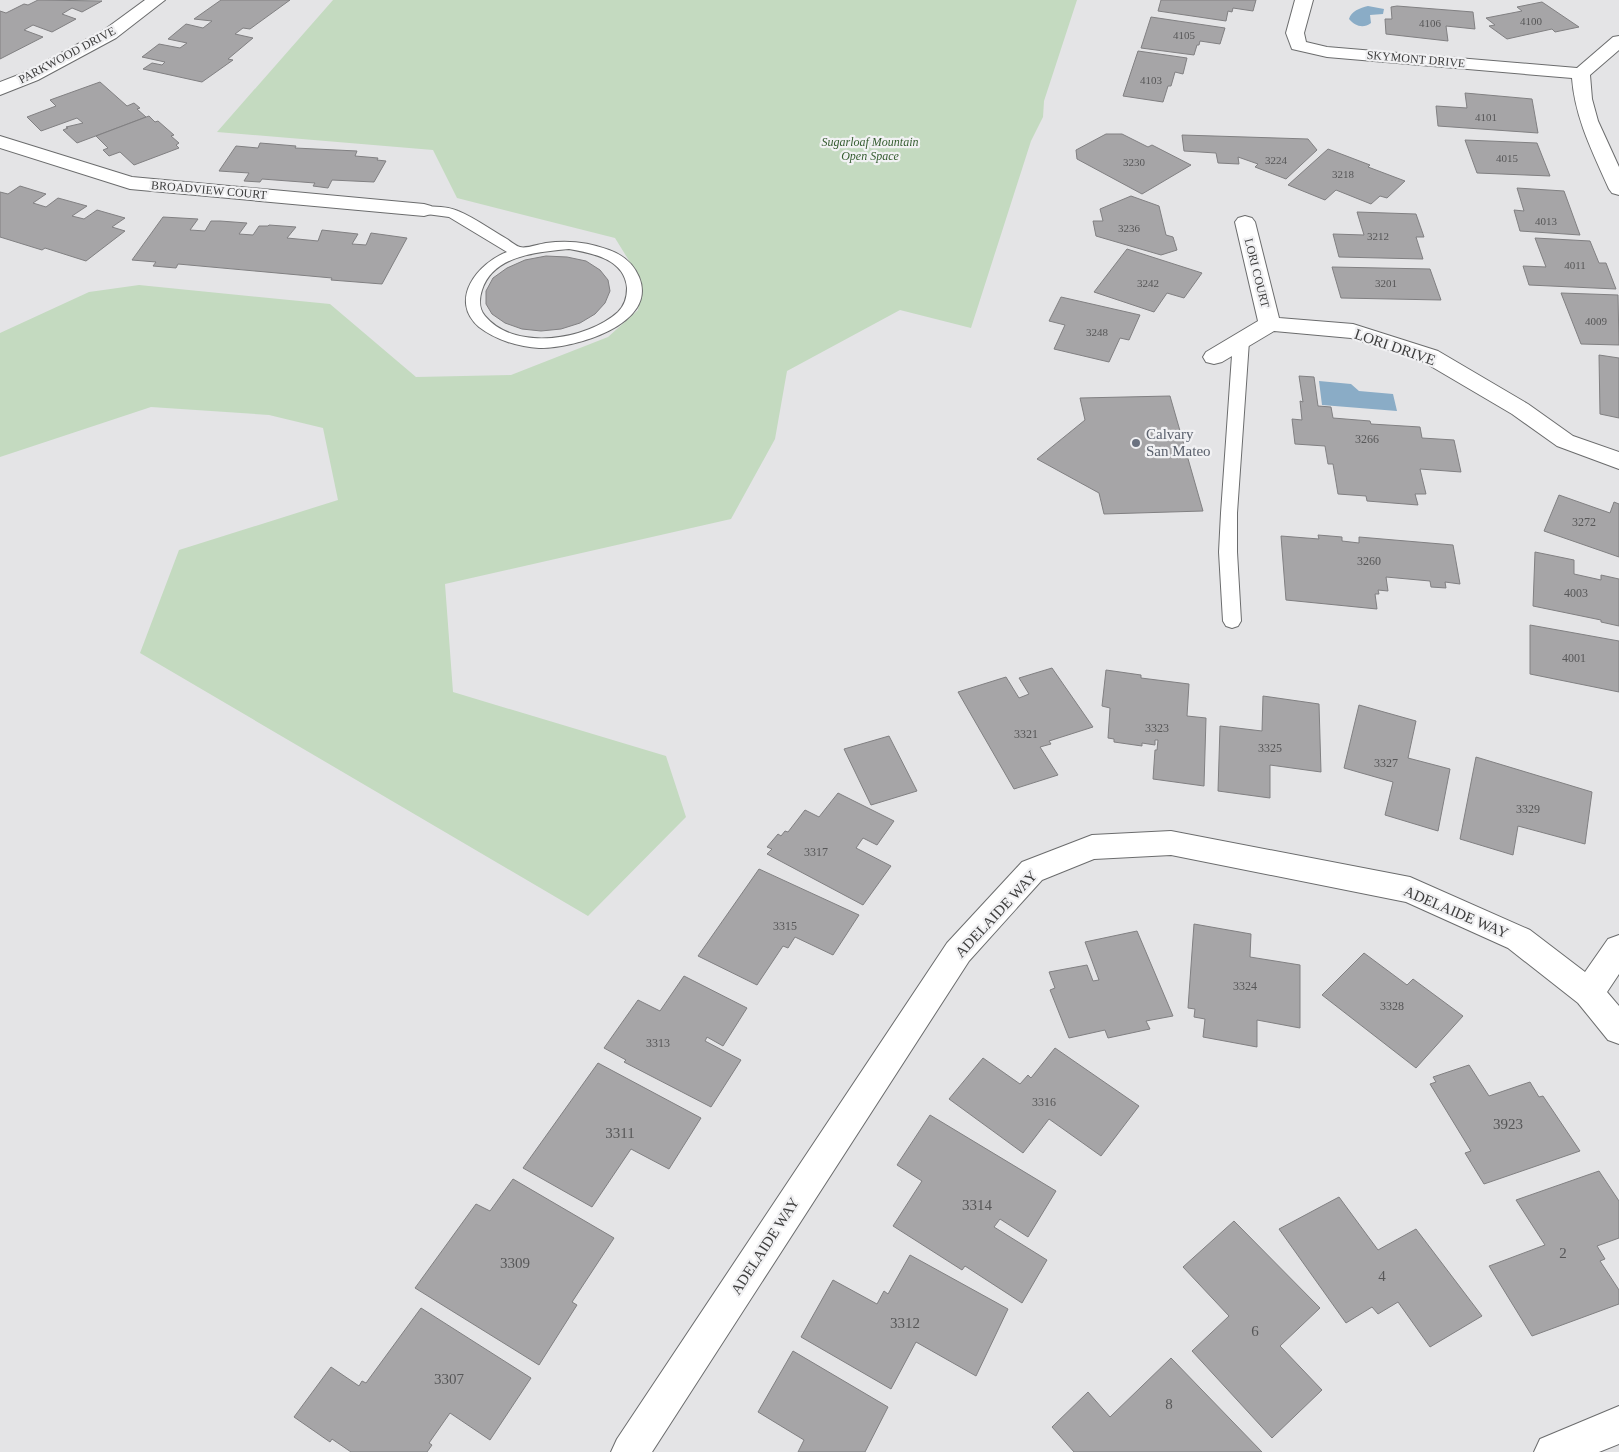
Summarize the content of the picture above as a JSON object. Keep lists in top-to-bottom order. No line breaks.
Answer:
{"streets":{"street":["PARKWOOD DRIVE","SKYMONT DRIVE","BROADVIEW COURT","LORI COURT","LORI DRIVE","ADELAIDE WAY"]},"crossings":[["LORI COURT","LORI DRIVE"]],"parks":["Sugarloaf Mountain Open Space"],"places":["Calvary San Mateo"],"house_numbers":["4100","4106","4105","4103","4101","4015","3224","3230","3218","4013","3236","3212","4011","3242","3201","4009","3248","3266","3272","3260","4003","4001","3323","3321","3325","3327","3329","3317","3315","3324","3328","3313","3316","3923","3311","3314","2","3309","4","3312","6","3307","8"]}
